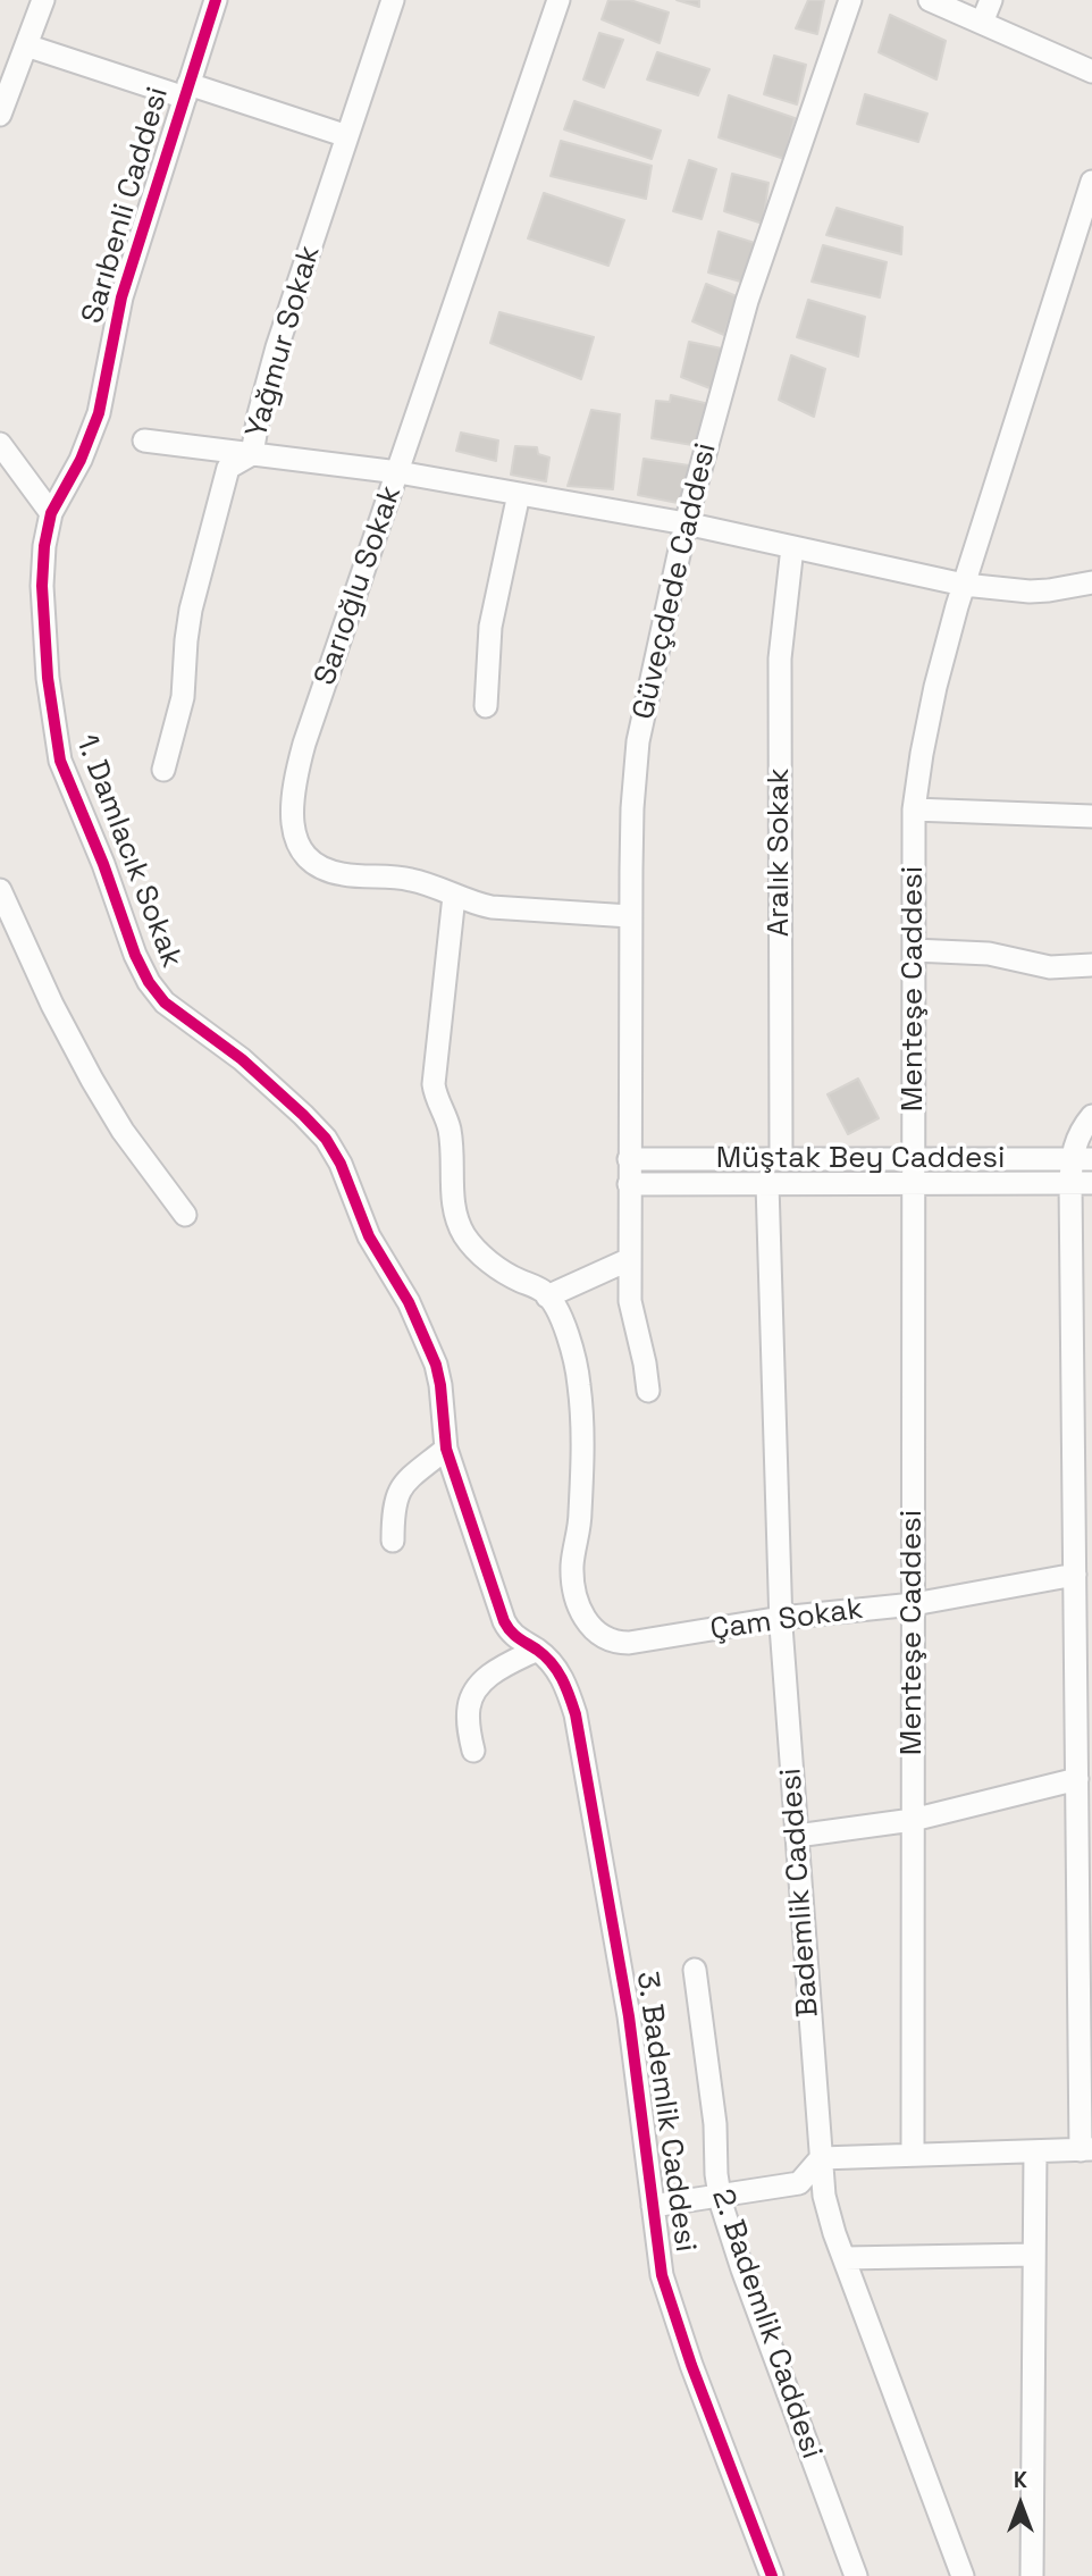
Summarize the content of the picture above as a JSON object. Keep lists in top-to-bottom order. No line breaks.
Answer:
{"streets":{"street":["Sarıbenli Caddesi","Yağmur Sokak","Güveçdede Caddesi","Sarıoğlu Sokak","1. Damlacık Sokak","Aralık Sokak","Menteşe Caddesi","Müştak Bey Caddesi","Çam Sokak","Bademlik Caddesi","3. Bademlik Caddesi","2. Bademlik Caddesi"]},"crossings":[["Sarıbenli Caddesi","1. Damlacık Sokak"],["Güveçdede Caddesi","Sarıoğlu Sokak"],["Güveçdede Caddesi","Müştak Bey Caddesi"],["1. Damlacık Sokak","3. Bademlik Caddesi"],["Aralık Sokak","Müştak Bey Caddesi"],["Menteşe Caddesi","Müştak Bey Caddesi"],["Menteşe Caddesi","Çam Sokak"],["Müştak Bey Caddesi","Bademlik Caddesi"],["Çam Sokak","Bademlik Caddesi"]],"north":"top"}
